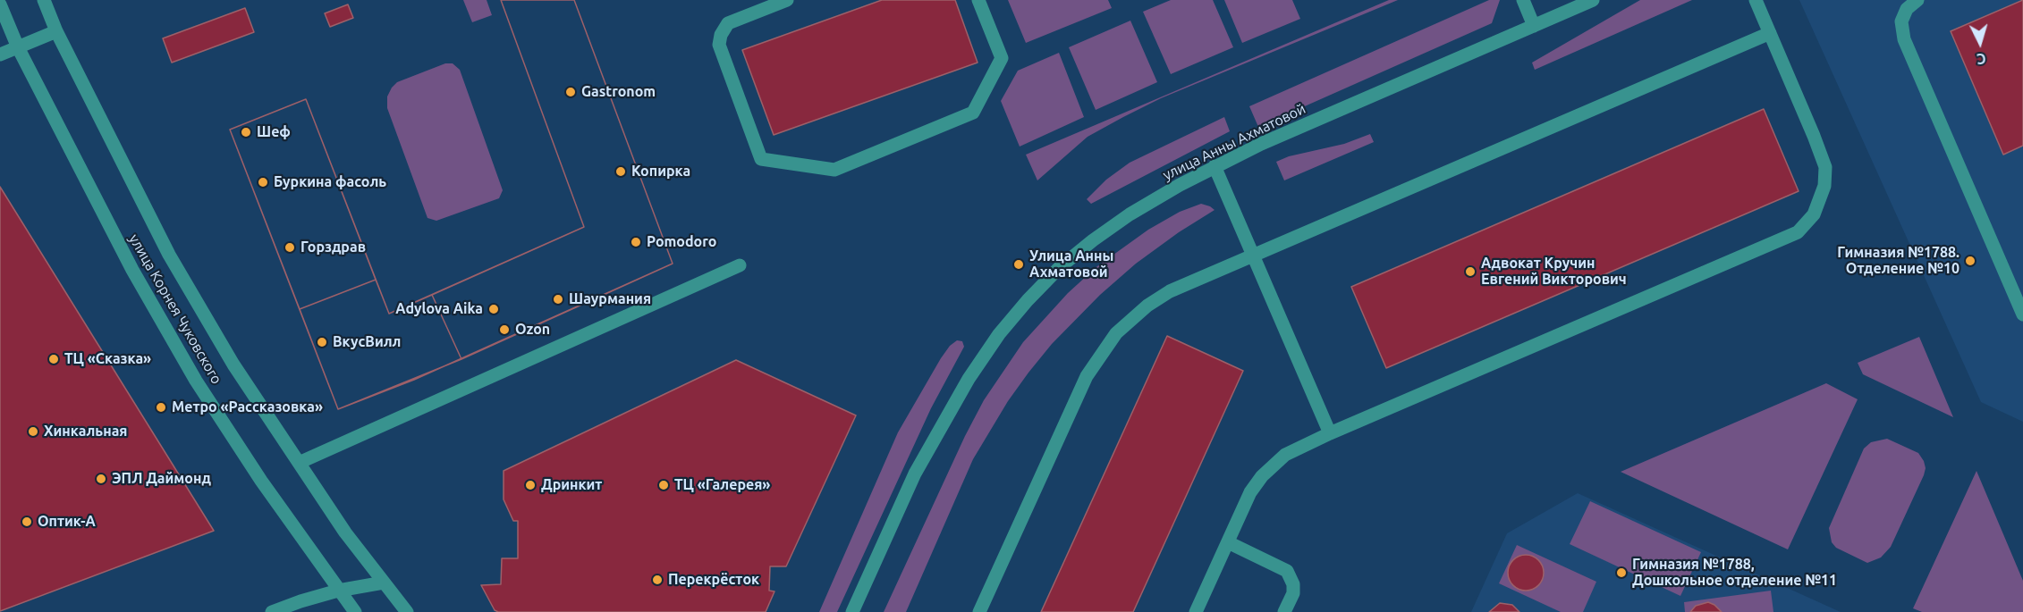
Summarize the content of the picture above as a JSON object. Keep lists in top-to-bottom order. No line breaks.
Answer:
{"streets":{"street":["улица Анны Ахматовой","улица Корнея Чуковского"]},"places":["Gastronom","Шеф","Копирка","Буркина фасоль","Pomodoro","Горздрав","Гимназия №1788. Отделение №10","Улица Анны Ахматовой","Адвокат Кручин Евгений Викторович","Шаурмания","Adylova Aika","Ozon","ВкусВилл","ТЦ «Сказка»","Метро «Рассказовка»","Хинкальная","ЭПЛ Даймонд","Дринкит","ТЦ «Галерея»","Оптик-А","Гимназия №1788, Дошкольное отделение №11","Перекрёсток"],"north":"bottom"}
